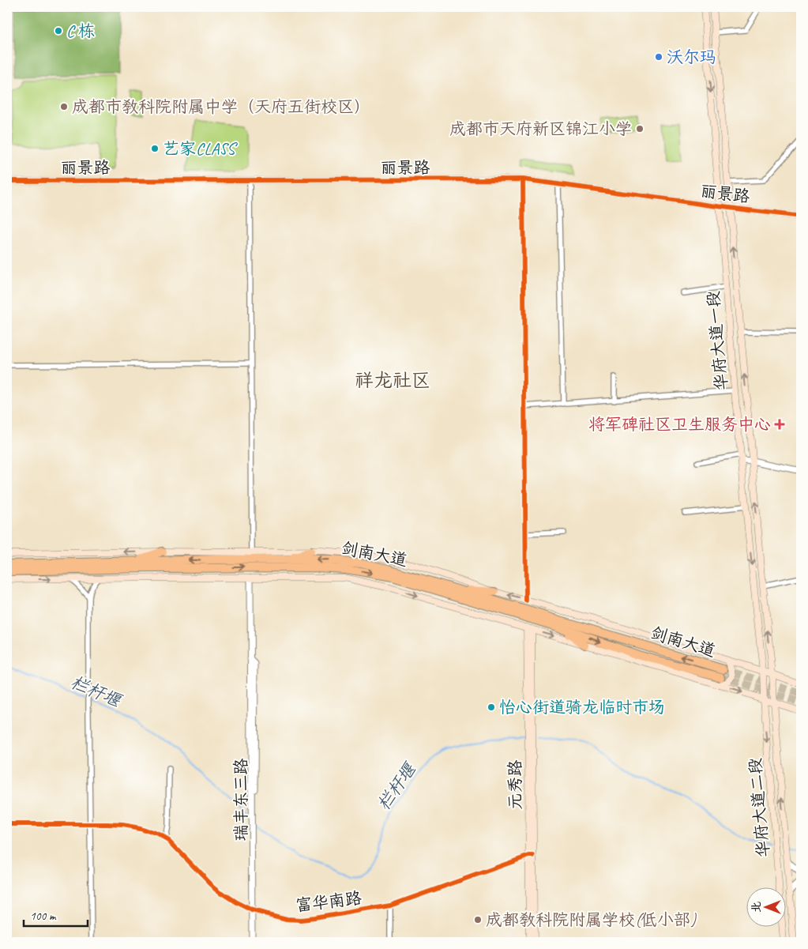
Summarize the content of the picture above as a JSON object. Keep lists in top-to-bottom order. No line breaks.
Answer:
{"streets":{"highway":["剑南大道"],"main road":["华府大道一段","元秀路","华府大道二段"],"street":["丽景路","瑞丰东三路","富华南路"]},"crossings":[["丽景路","华府大道一段"],["华府大道一段","华府大道二段"],["元秀路","富华南路"],["瑞丰东三路","富华南路"]],"districts":["祥龙社区"],"water":["栏杆堰"],"places":{"other":["C 栋","沃尔玛","成都市教科院附属中学（天府五街校区）","成都市天府新区锦江小学","艺家CLASS","怡心街道骑龙临时市场","成都教科院附属学校(低小部)"],"health":["将军碑社区卫生服务中心"]},"scale_bar":"100 m","north":"left"}
